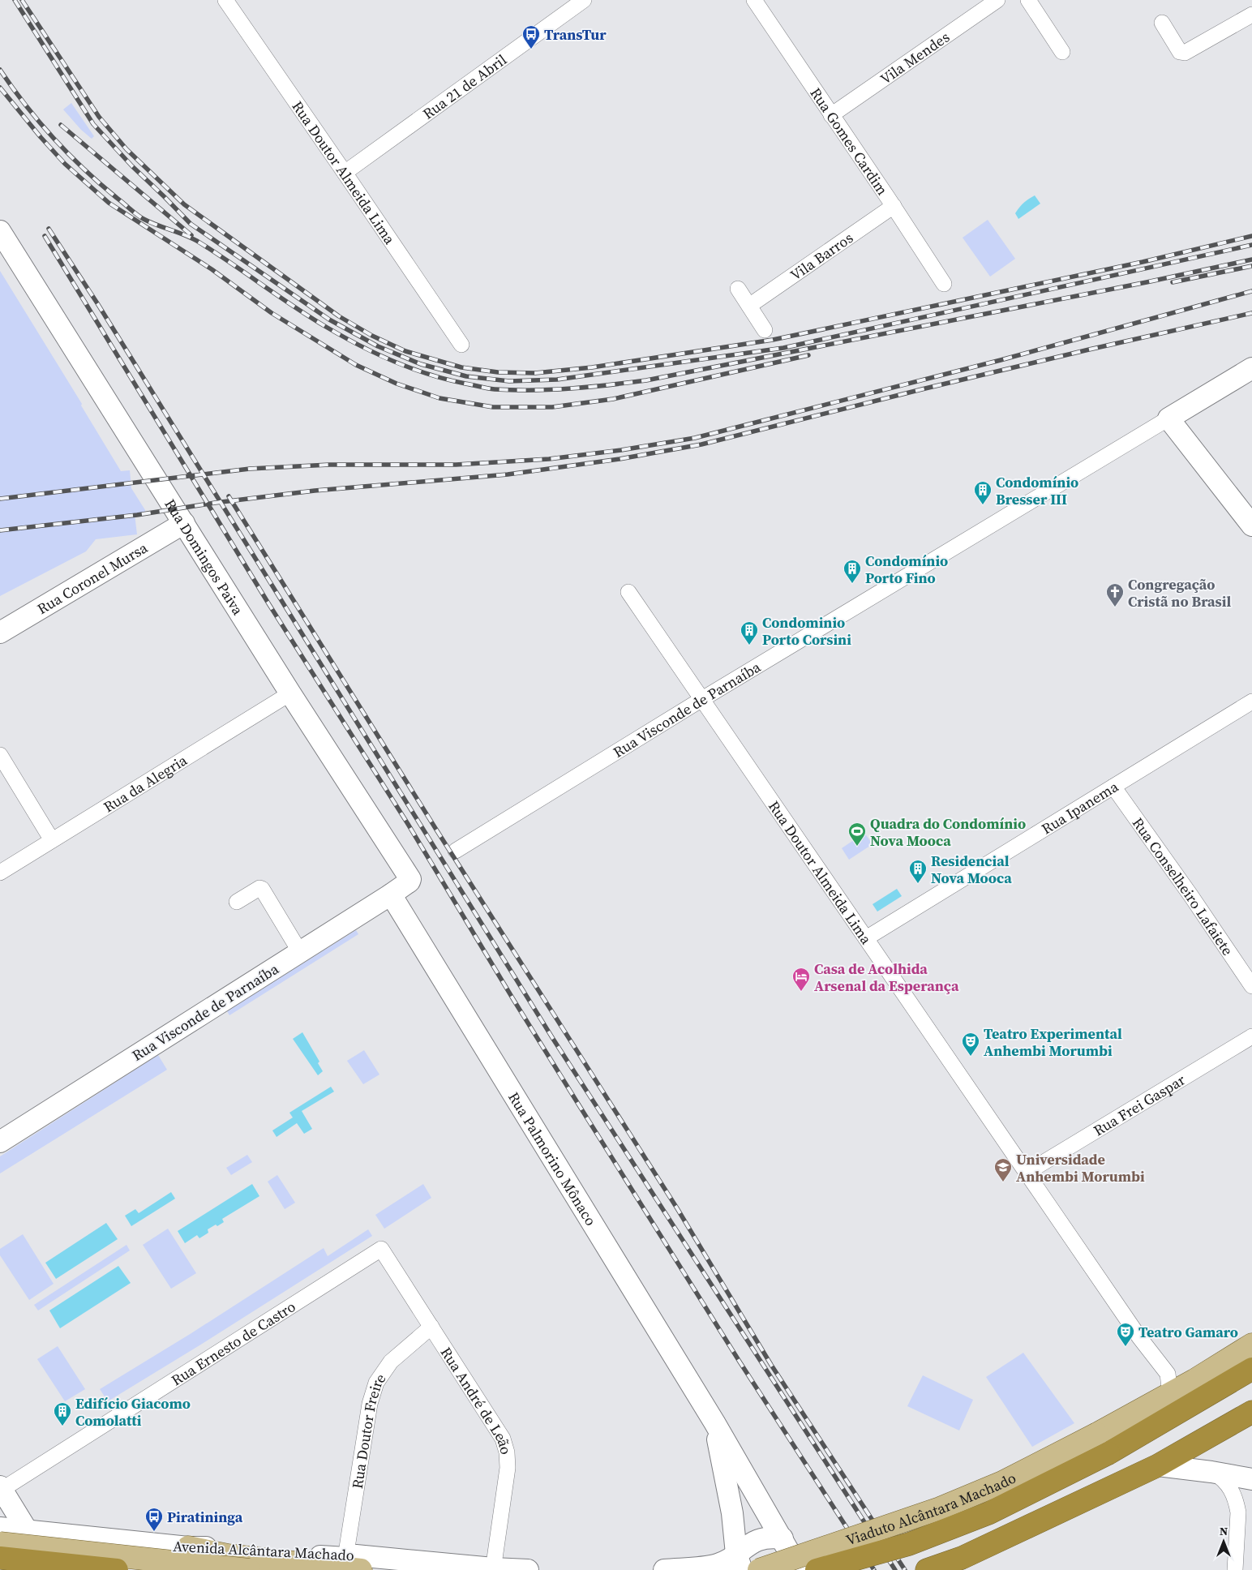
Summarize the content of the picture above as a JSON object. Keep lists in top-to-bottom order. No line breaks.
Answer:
{"streets":{"highway":["Viaduto Alcântara Machado"],"street":["Vila Mendes","Rua 21 de Abril","Rua Gomes Cardim","Rua Doutor Almeida Lima","Vila Barros","Rua Domingos Paiva","Rua Coronel Mursa","Rua Visconde de Parnaíba","Rua da Alegria","Rua Ipanema","Rua Conselheiro Lafaiete","Rua Frei Gaspar","Rua Palmorino Mônaco","Rua Ernesto de Castro","Rua André de Leão","Rua Doutor Freire","Avenida Alcântara Machado"]},"crossings":[["Vila Mendes","Rua Gomes Cardim"],["Rua 21 de Abril","Rua Doutor Almeida Lima"],["Rua Gomes Cardim","Vila Barros"],["Rua Doutor Almeida Lima","Rua Visconde de Parnaíba"],["Rua Doutor Almeida Lima","Rua Ipanema"],["Rua Doutor Almeida Lima","Rua Frei Gaspar"],["Rua Doutor Almeida Lima","Viaduto Alcântara Machado"],["Rua Domingos Paiva","Rua Coronel Mursa"],["Rua Domingos Paiva","Rua Visconde de Parnaíba"],["Rua Domingos Paiva","Rua da Alegria"],["Rua Visconde de Parnaíba","Rua Palmorino Mônaco"],["Rua Ipanema","Rua Conselheiro Lafaiete"],["Rua Ernesto de Castro","Rua André de Leão"],["Rua André de Leão","Rua Doutor Freire"],["Rua André de Leão","Avenida Alcântara Machado"],["Rua Doutor Freire","Avenida Alcântara Machado"]],"places":{"bus stop":["TransTur","Piratininga"],"building":["Condomínio Bresser III","Condomínio Porto Fino","Condominio Porto Corsini","Residencial Nova Mooca","Edifício Giacomo Comolatti"],"church":["Congregação Cristã no Brasil"],"sports":["Quadra do Condomínio Nova Mooca"],"hotel":["Casa de Acolhida Arsenal da Esperança"],"theatre":["Teatro Experimental Anhembi Morumbi","Teatro Gamaro"],"school or university":["Universidade Anhembi Morumbi"]},"north":"top"}
